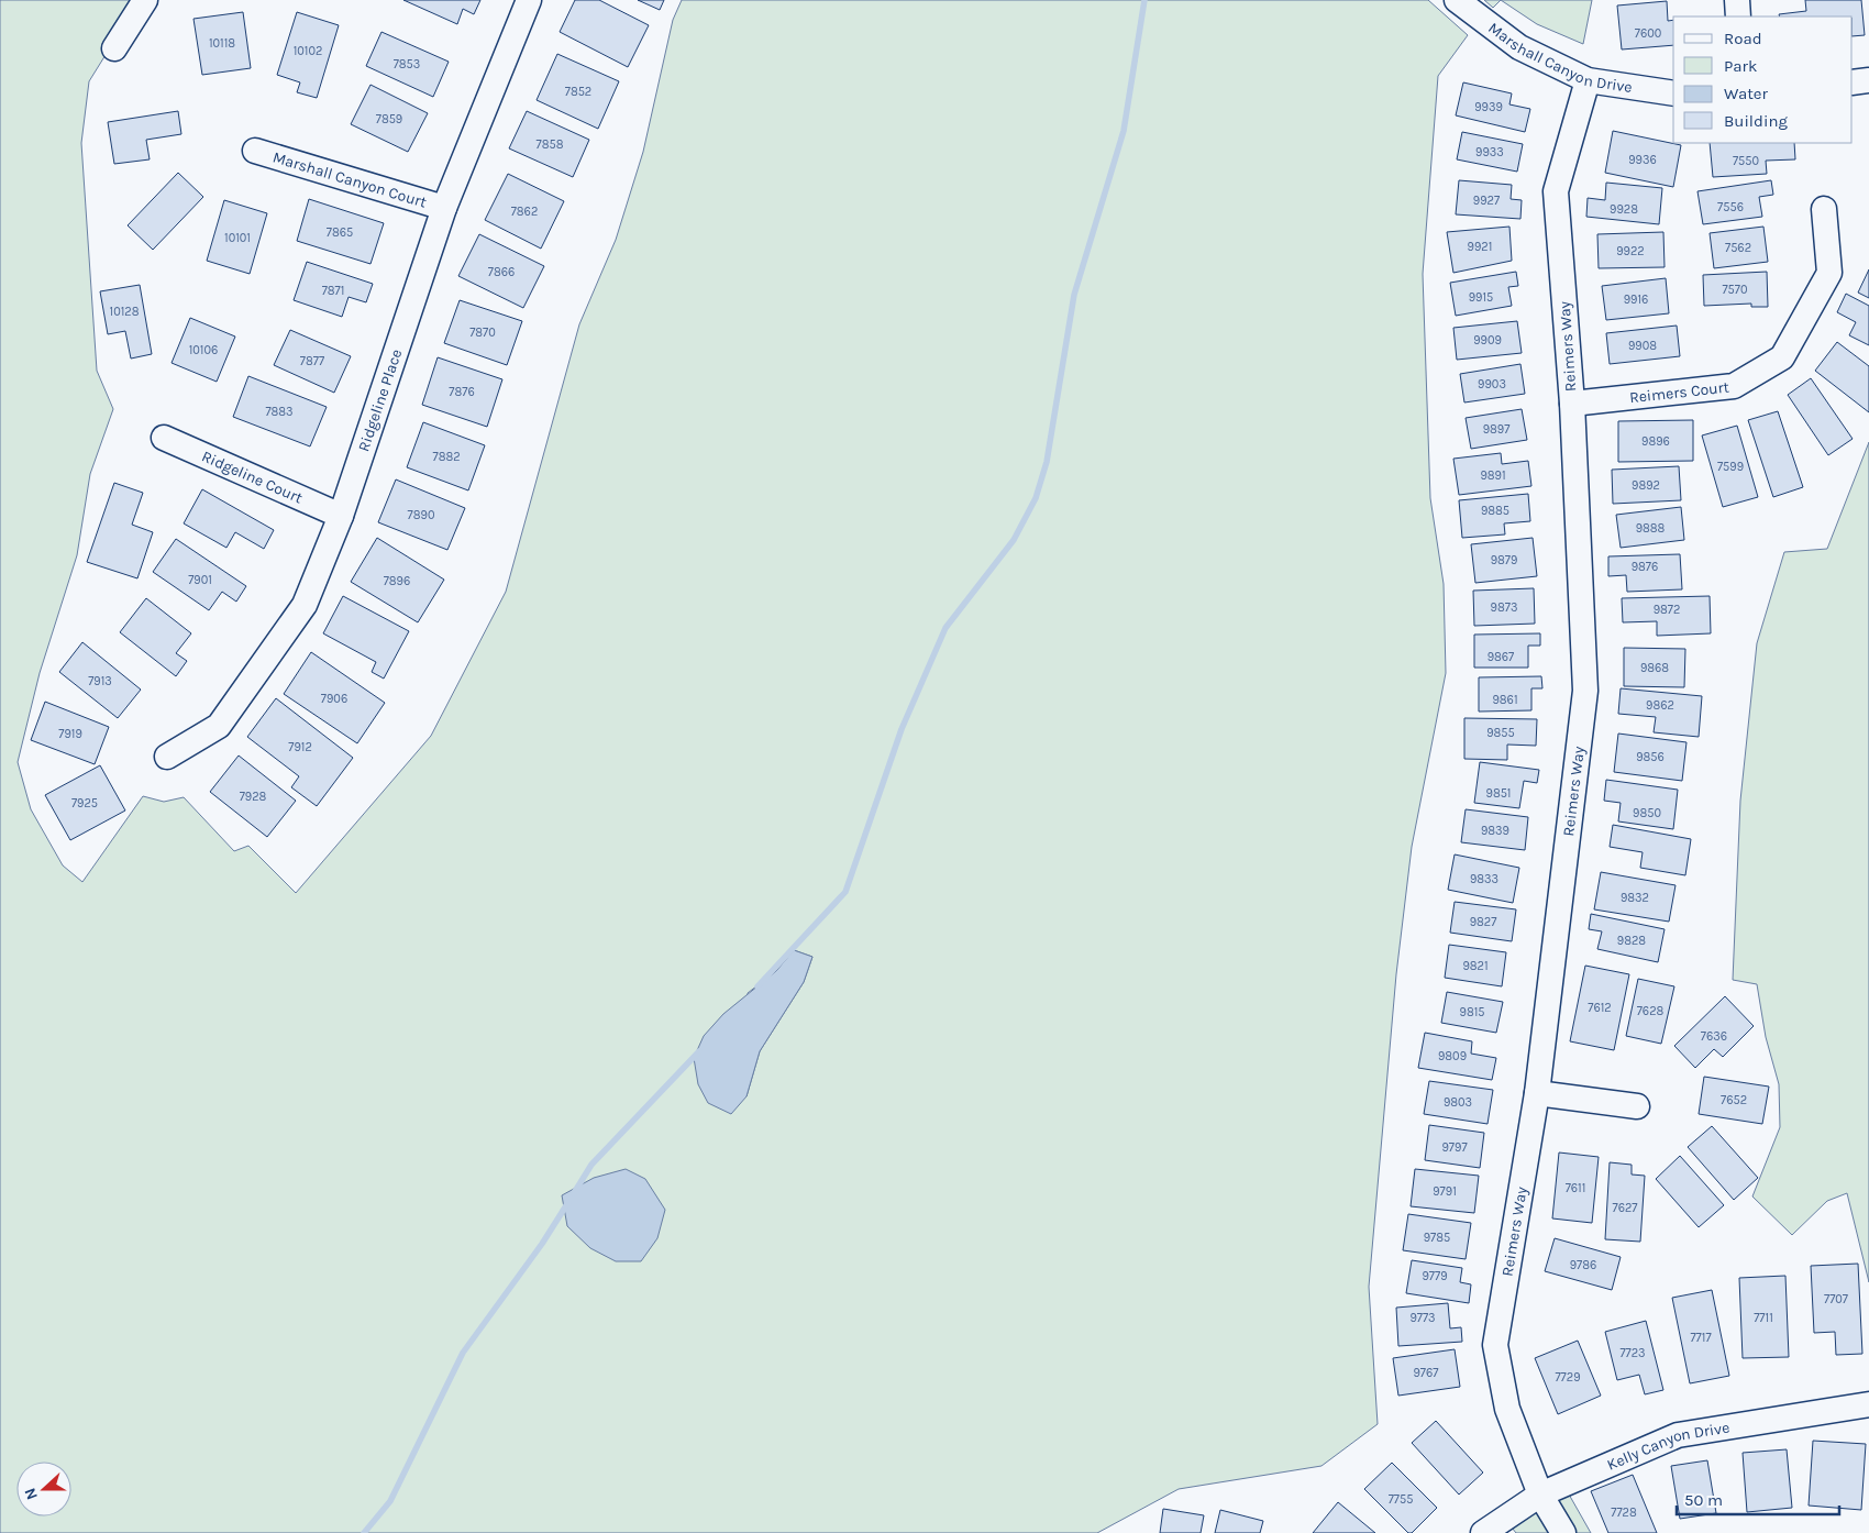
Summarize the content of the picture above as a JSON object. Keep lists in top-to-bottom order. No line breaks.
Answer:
{"streets":{"street":["Marshall Canyon Drive","Marshall Canyon Court","Reimers Way","Reimers Court","Ridgeline Place","Ridgeline Court","Kelly Canyon Drive"]},"crossings":[["Marshall Canyon Drive","Reimers Way"],["Marshall Canyon Court","Ridgeline Place"],["Reimers Way","Reimers Court"],["Reimers Way","Kelly Canyon Drive"],["Ridgeline Place","Ridgeline Court"]],"house_numbers":["7600","10118","10102","7853","7852","9939","7859","7858","9933","9936","7550","9927","7556","9928","7862","7865","10101","9921","7562","9922","7866","7570","7871","9915","9916","10128","7870","9909","9908","10106","7877","9903","7876","7883","9897","9896","7882","7599","9891","9892","9885","7890","9888","9879","9876","7901","7896","9873","9872","9867","9868","7913","7906","9861","9862","9855","7919","7912","9856","9851","7928","7925","9850","9839","9833","9832","9827","9828","9821","7612","7628","9815","7636","9809","7652","9803","9797","7611","9791","7627","9785","9786","9779","7707","9773","7711","7717","7723","9767","7729","7755","7728"],"legend":["Road","Park","Water","Building"],"scale_bar":"50 m","north":"left"}
